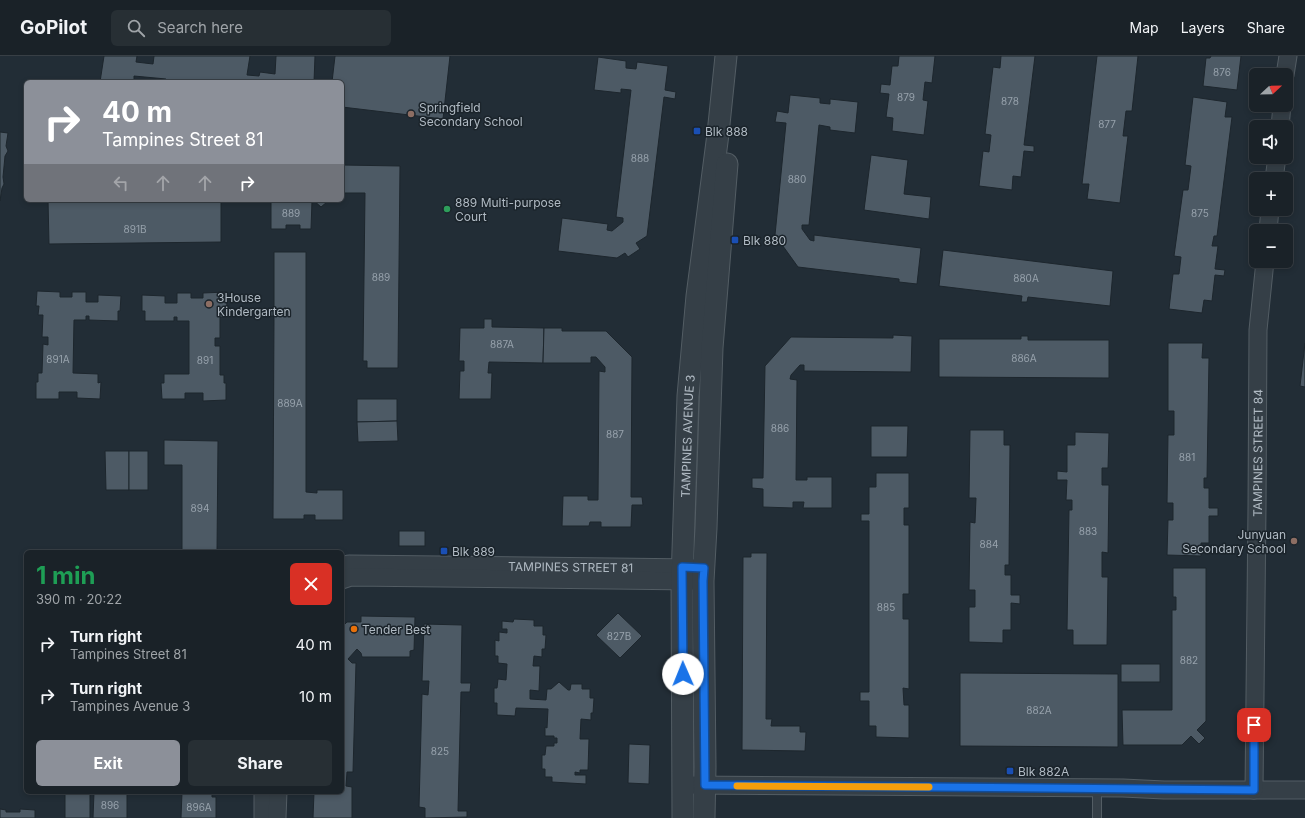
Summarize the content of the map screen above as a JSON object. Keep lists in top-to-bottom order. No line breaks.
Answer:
{"streets":{"street":["TAMPINES AVENUE 3","TAMPINES STREET 84","TAMPINES STREET 81"]},"crossings":[["TAMPINES AVENUE 3","TAMPINES STREET 81"]],"places":{"other":["Springfield Secondary School","889 Multi-purpose Court","3House Kindergarten","Junyuan Secondary School","Tender Best"],"transit":["Blk 888","Blk 880","Blk 889","Blk 882A"]},"house_numbers":["876","879","878","877","888","880","889","875","891B","889","880A","887A","886A","891A","891","889A","886","887","881","894","883","884","885","827B","882","882A","825","896","896A"],"north":"right","page":{"header":"GoPilot","search":"Search here","nav":["Map","Layers","Share"],"map_buttons":["+","−"],"turn":["40 m","Tampines Street 81"],"heading":["1 min","390 m · 20:22"],"list":[{"name":"Turn right","note":"Tampines Street 81","value":"40 m"},{"name":"Turn right","note":"Tampines Avenue 3","value":"10 m"}],"buttons":["Exit","Share"]}}
